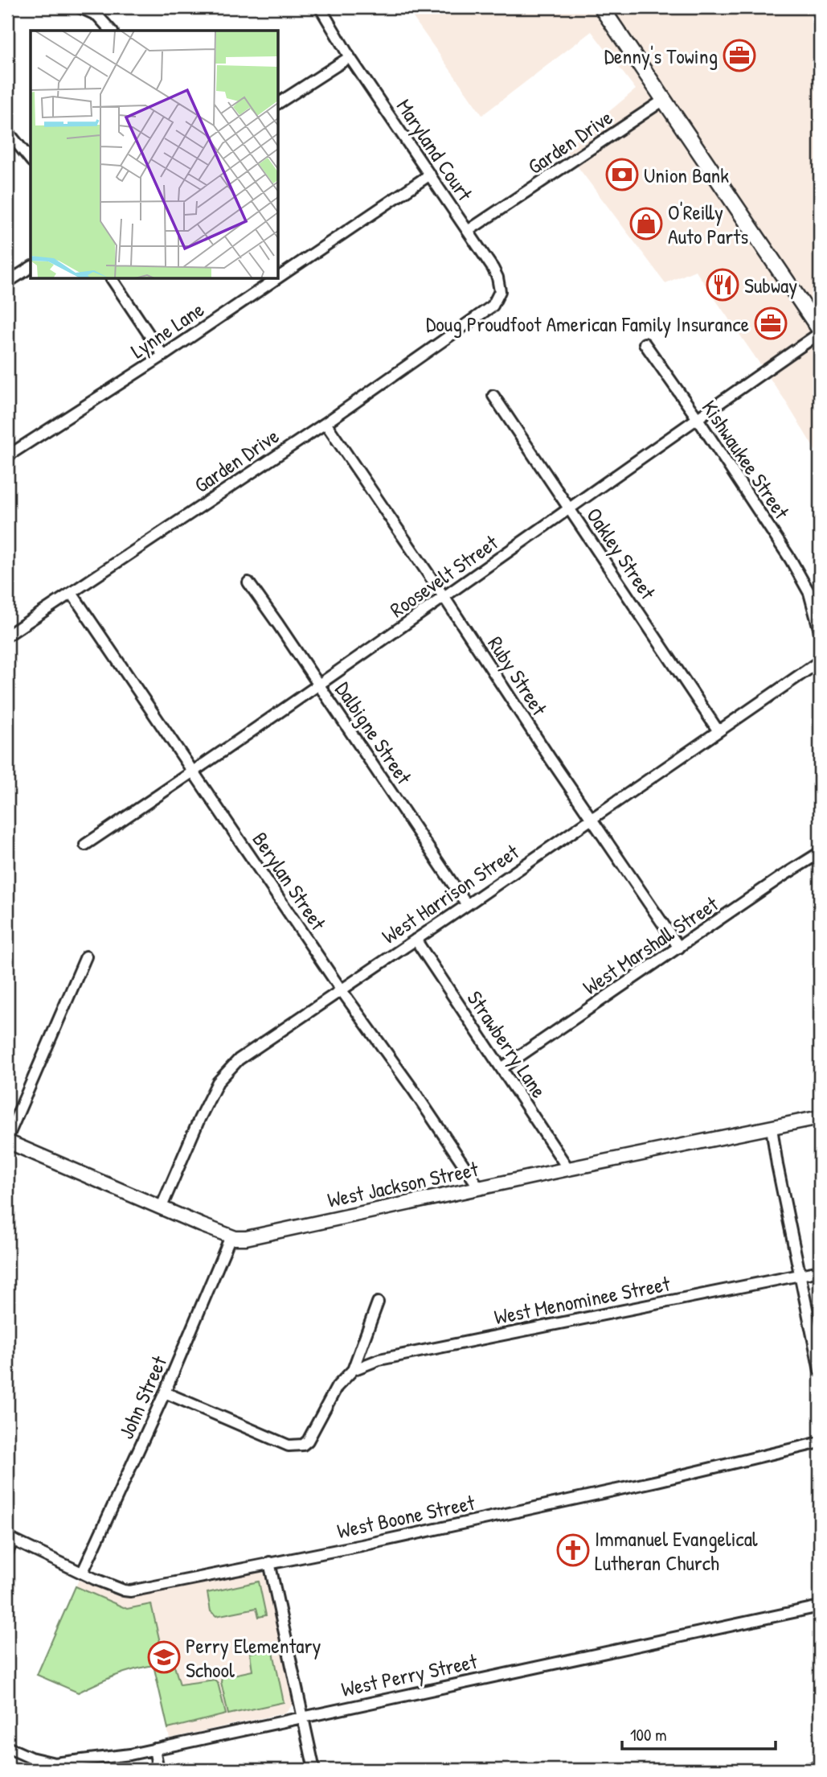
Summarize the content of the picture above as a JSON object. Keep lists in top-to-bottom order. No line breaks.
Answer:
{"streets":{"street":["Garden Drive","Maryland Court","Lynne Lane","Kishwaukee Street","Oakley Street","Roosevelt Street","Ruby Street","Dalbigne Street","Berylan Street","West Harrison Street","West Marshall Street","Strawberry Lane","West Jackson Street","West Menominee Street","John Street","West Boone Street","West Perry Street"]},"crossings":[["Garden Drive","Maryland Court"],["Garden Drive","Ruby Street"],["Garden Drive","Berylan Street"],["Maryland Court","Lynne Lane"],["Kishwaukee Street","Roosevelt Street"],["Oakley Street","Roosevelt Street"],["Oakley Street","West Harrison Street"],["Roosevelt Street","Ruby Street"],["Roosevelt Street","Dalbigne Street"],["Roosevelt Street","Berylan Street"],["Ruby Street","West Harrison Street"],["Ruby Street","West Marshall Street"],["Dalbigne Street","West Harrison Street"],["Berylan Street","West Harrison Street"],["Berylan Street","West Jackson Street"],["West Harrison Street","Strawberry Lane"],["West Harrison Street","West Jackson Street"],["West Marshall Street","Strawberry Lane"],["Strawberry Lane","West Jackson Street"],["West Jackson Street","John Street"],["John Street","West Boone Street"]],"places":{"office":["Denny's Towing","Doug Proudfoot American Family Insurance"],"bank":["Union Bank"],"shop":["O'Reilly Auto Parts"],"restaurant":["Subway"],"church":["Immanuel Evangelical Lutheran Church"],"school or university":["Perry Elementary School"]},"scale_bar":"100 m"}
